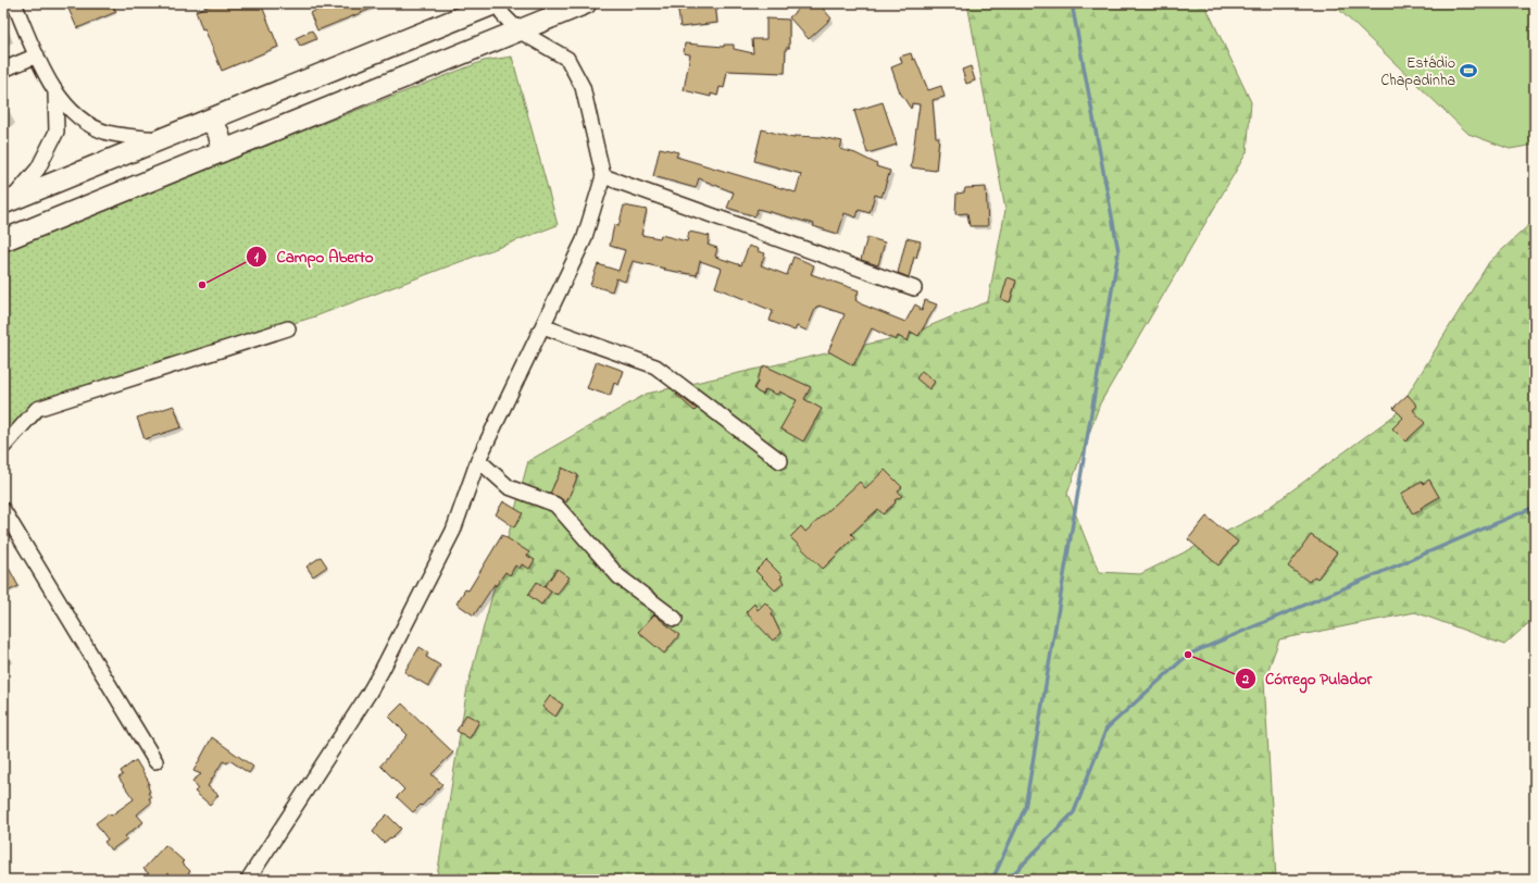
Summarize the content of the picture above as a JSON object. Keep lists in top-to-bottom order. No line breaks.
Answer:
{"places":{"sports":["Estádio Chapadinha"],"other":["Campo Aberto","Córrego Pulador"]}}
